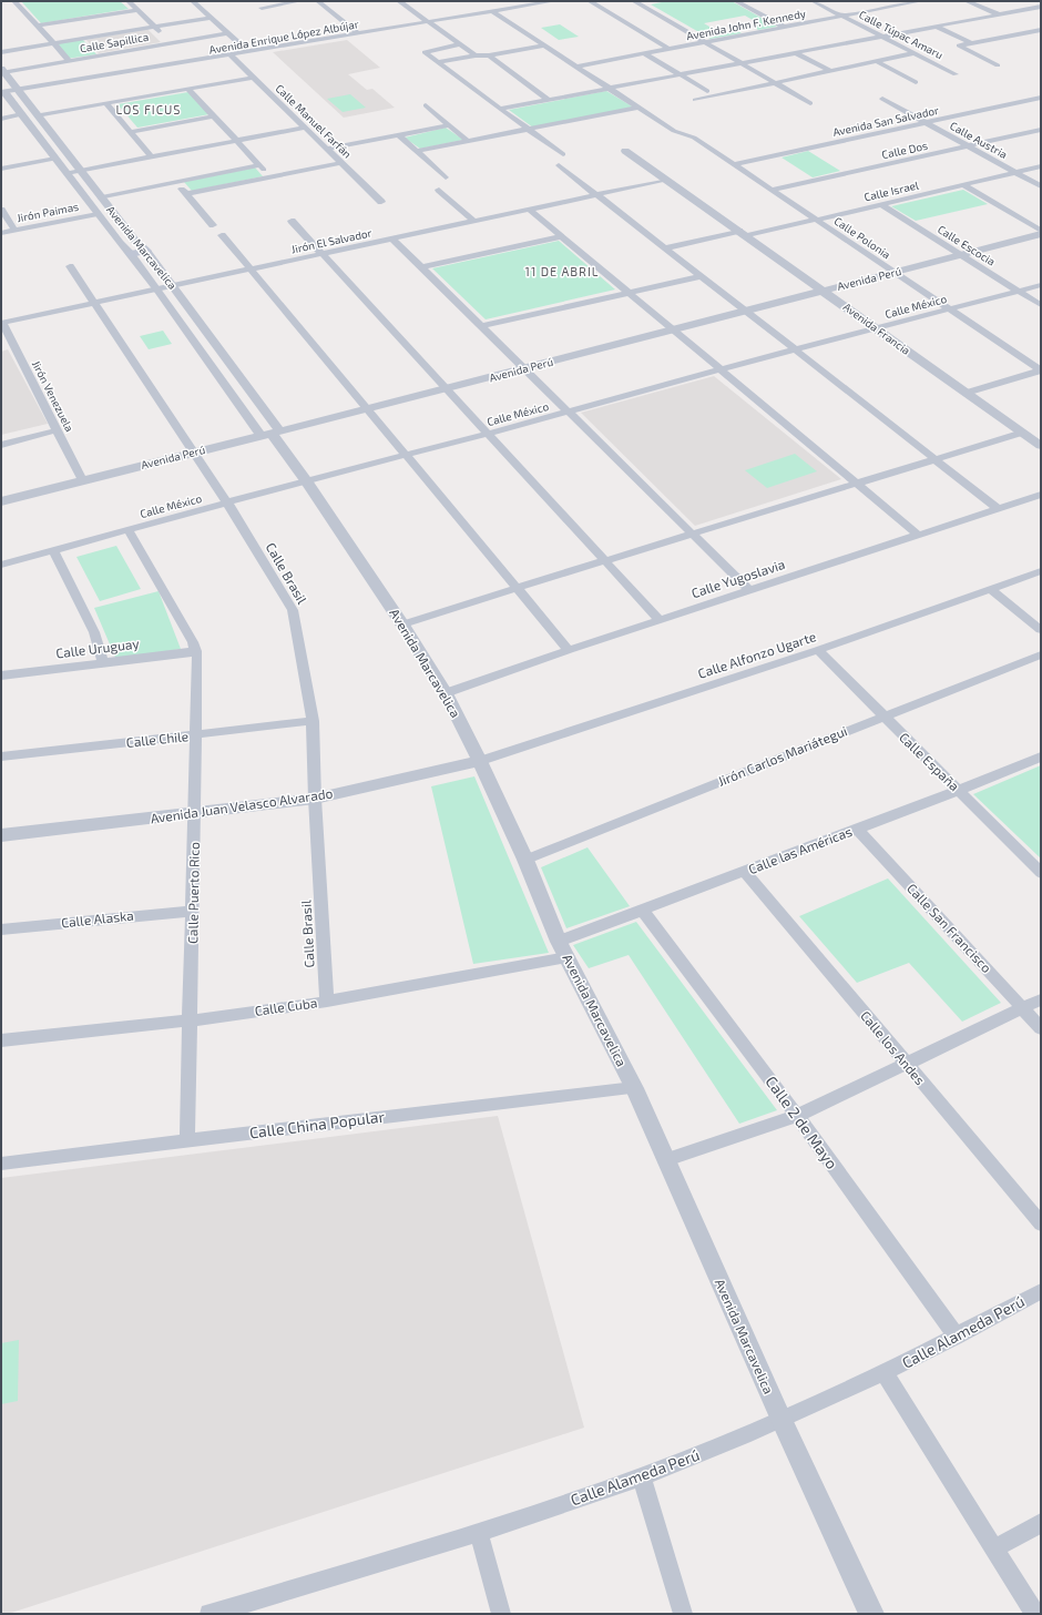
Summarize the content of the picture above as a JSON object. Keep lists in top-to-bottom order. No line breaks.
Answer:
{"streets":{"street":["Avenida John F. Kennedy","Calle Túpac Amaru","Avenida Enrique López Albújar","Calle Sapillica","Calle Manuel Farfán","Avenida San Salvador","Calle Austria","Calle Dos","Calle Israel","Jirón Paimas","Calle Polonia","Jirón El Salvador","Calle Escocia","Avenida Marcavelica","Avenida Perú","Calle México","Avenida Francia","Jirón Venezuela","Calle Brasil","Calle Yugoslavia","Calle Uruguay","Calle Alfonzo Ugarte","Calle Chile","Jirón Carlos Mariátegui","Calle España","Avenida Juan Velasco Alvarado","Calle las Américas","Calle Puerto Rico","Calle Alaska","Calle San Francisco","Calle Cuba","Calle los Andes","Calle 2 de Mayo","Calle China Popular","Calle Alameda Perú"]},"crossings":[["Avenida John F. Kennedy","Calle Túpac Amaru"],["Avenida John F. Kennedy","Calle Polonia"],["Avenida Enrique López Albújar","Calle Manuel Farfán"],["Avenida Enrique López Albújar","Calle Polonia"],["Avenida Enrique López Albújar","Avenida Marcavelica"],["Calle Sapillica","Avenida Marcavelica"],["Avenida San Salvador","Calle Austria"],["Avenida San Salvador","Calle Polonia"],["Calle Austria","Calle Dos"],["Calle Austria","Calle Israel"],["Calle Dos","Calle Polonia"],["Calle Israel","Calle Polonia"],["Calle Israel","Calle Escocia"],["Calle Israel","Avenida Francia"],["Jirón Paimas","Avenida Marcavelica"],["Calle Polonia","Avenida Perú"],["Calle Polonia","Calle México"],["Jirón El Salvador","Avenida Marcavelica"],["Jirón El Salvador","Avenida Francia"],["Jirón El Salvador","Jirón Venezuela"],["Jirón El Salvador","Calle Brasil"],["Calle Escocia","Avenida Perú"],["Calle Escocia","Calle México"],["Avenida Marcavelica","Avenida Perú"],["Avenida Marcavelica","Calle México"],["Avenida Marcavelica","Calle Yugoslavia"],["Avenida Marcavelica","Calle Alfonzo Ugarte"],["Avenida Marcavelica","Jirón Carlos Mariátegui"],["Avenida Marcavelica","Avenida Juan Velasco Alvarado"],["Avenida Marcavelica","Calle las Américas"],["Avenida Marcavelica","Calle Cuba"],["Avenida Marcavelica","Calle China Popular"],["Avenida Marcavelica","Calle Alameda Perú"],["Avenida Perú","Avenida Francia"],["Avenida Perú","Jirón Venezuela"],["Avenida Perú","Calle Brasil"],["Calle México","Avenida Francia"],["Calle México","Calle Brasil"],["Calle México","Calle Puerto Rico"],["Calle Brasil","Calle Chile"],["Calle Brasil","Avenida Juan Velasco Alvarado"],["Calle Brasil","Calle Cuba"],["Calle Uruguay","Calle Puerto Rico"],["Calle Alfonzo Ugarte","Calle España"],["Calle Alfonzo Ugarte","Avenida Juan Velasco Alvarado"],["Calle Chile","Calle Puerto Rico"],["Jirón Carlos Mariátegui","Calle España"],["Calle España","Calle las Américas"],["Avenida Juan Velasco Alvarado","Calle Puerto Rico"],["Calle las Américas","Calle San Francisco"],["Calle las Américas","Calle los Andes"],["Calle las Américas","Calle 2 de Mayo"],["Calle Puerto Rico","Calle Alaska"],["Calle Puerto Rico","Calle Cuba"],["Calle Puerto Rico","Calle China Popular"],["Calle 2 de Mayo","Calle Alameda Perú"]],"districts":["LOS FICUS","11 DE ABRIL"]}
